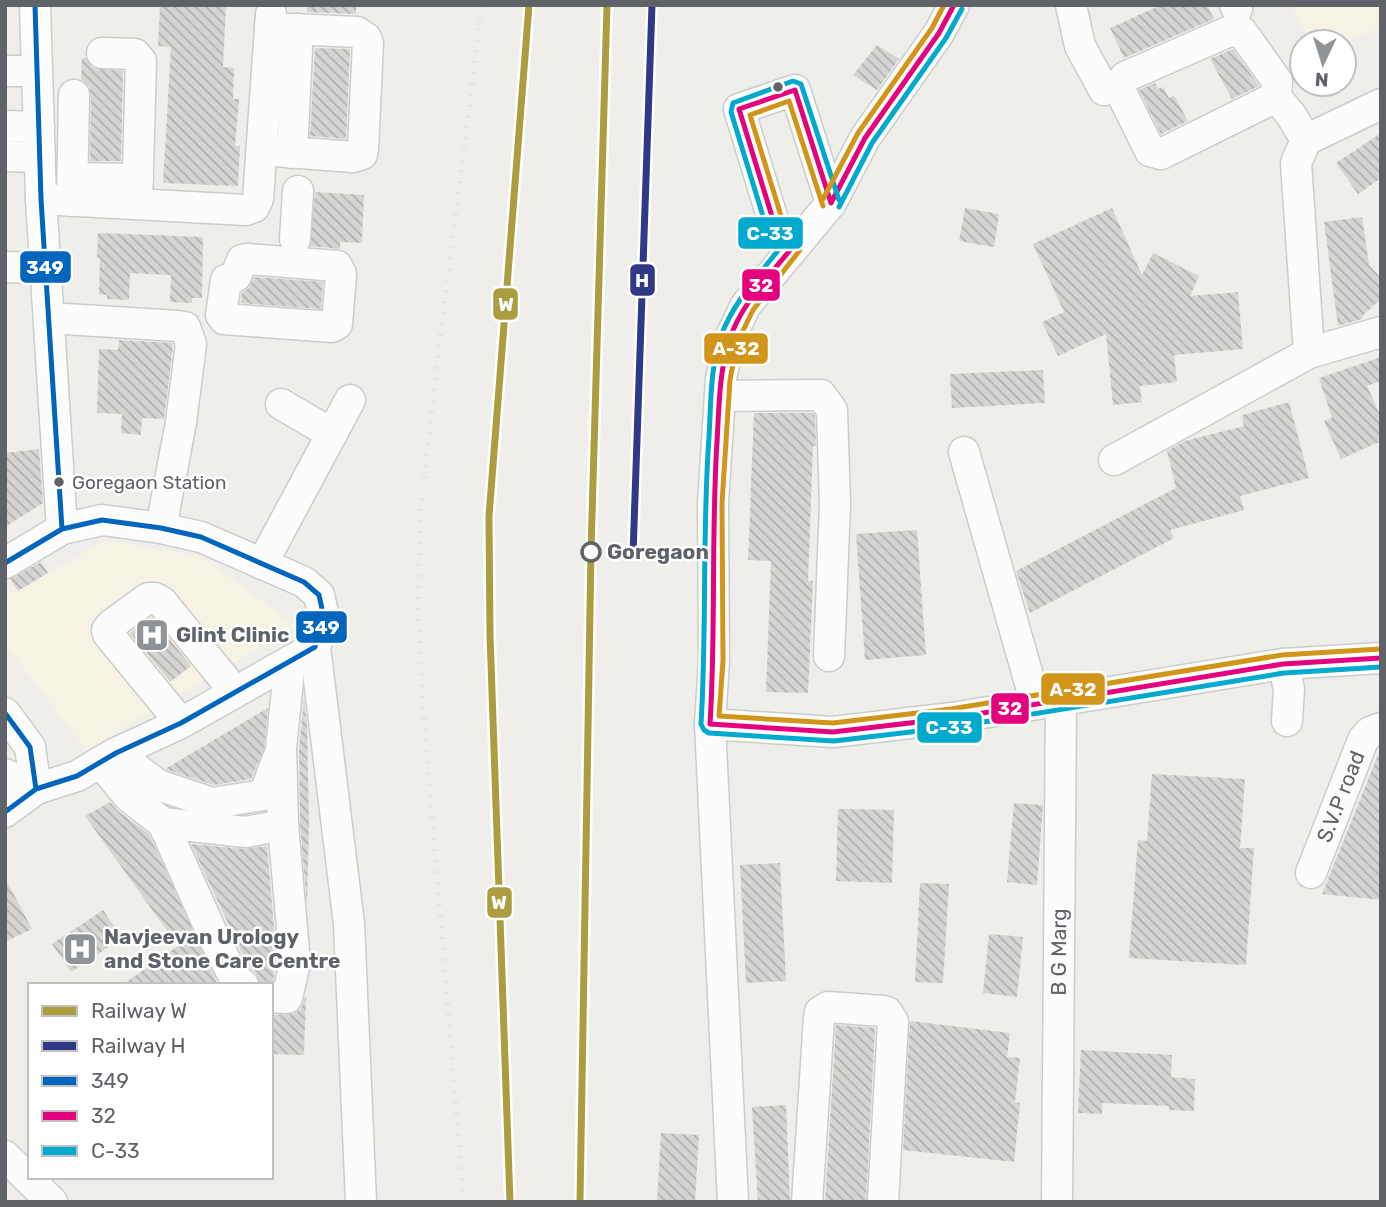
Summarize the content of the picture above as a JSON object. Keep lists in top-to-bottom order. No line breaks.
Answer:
{"streets":{"street":["S.V.P road","B G Marg"]},"places":{"other":["Goregaon Station","Goregaon"],"hospital":["Glint Clinic","Navjeevan Urology and Stone Care Centre"]},"lines":["rail line W","rail line H","transit line 349","transit line 32","transit line A-32","transit line C-33"],"legend":["Railway W","Railway H","349","32","C-33"],"north":"bottom"}
